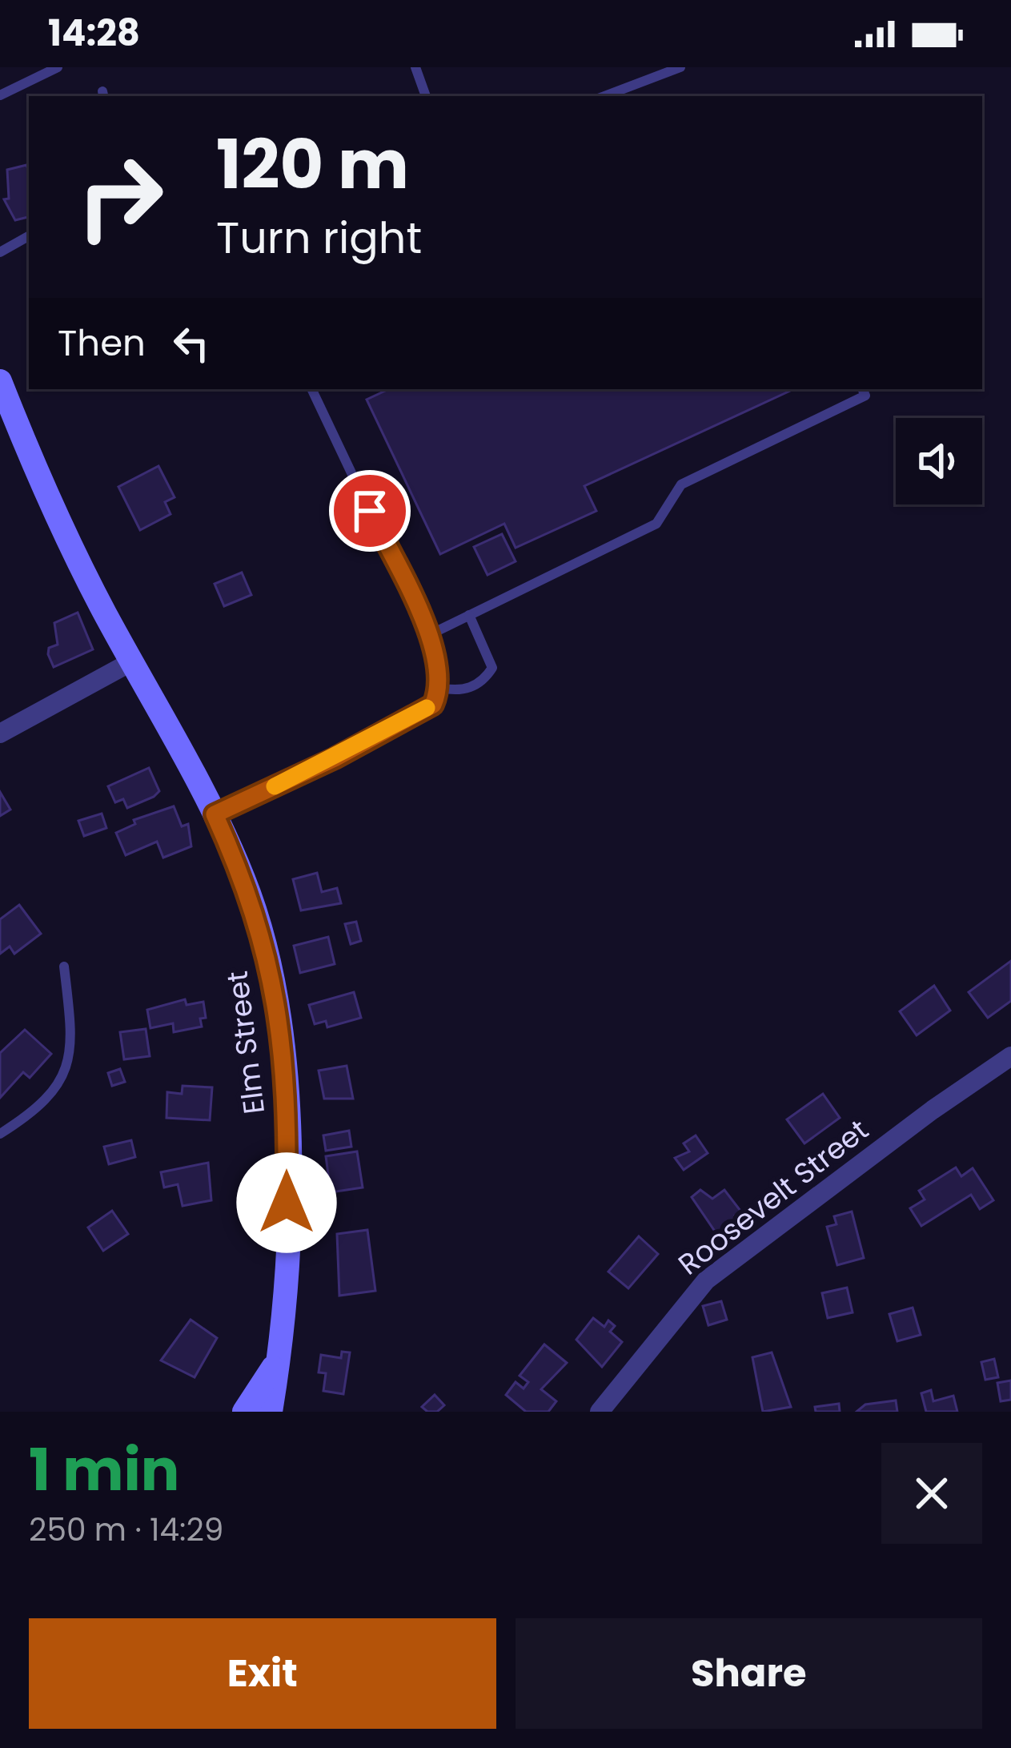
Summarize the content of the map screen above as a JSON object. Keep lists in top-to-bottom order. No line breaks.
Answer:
{"streets":{"street":["Elm Street","Roosevelt Street"]},"page":{"status":"14:28","turn":["120 m","Turn right"],"then":"Then","heading":["1 min","250 m · 14:29"],"buttons":["Exit","Share"]}}
